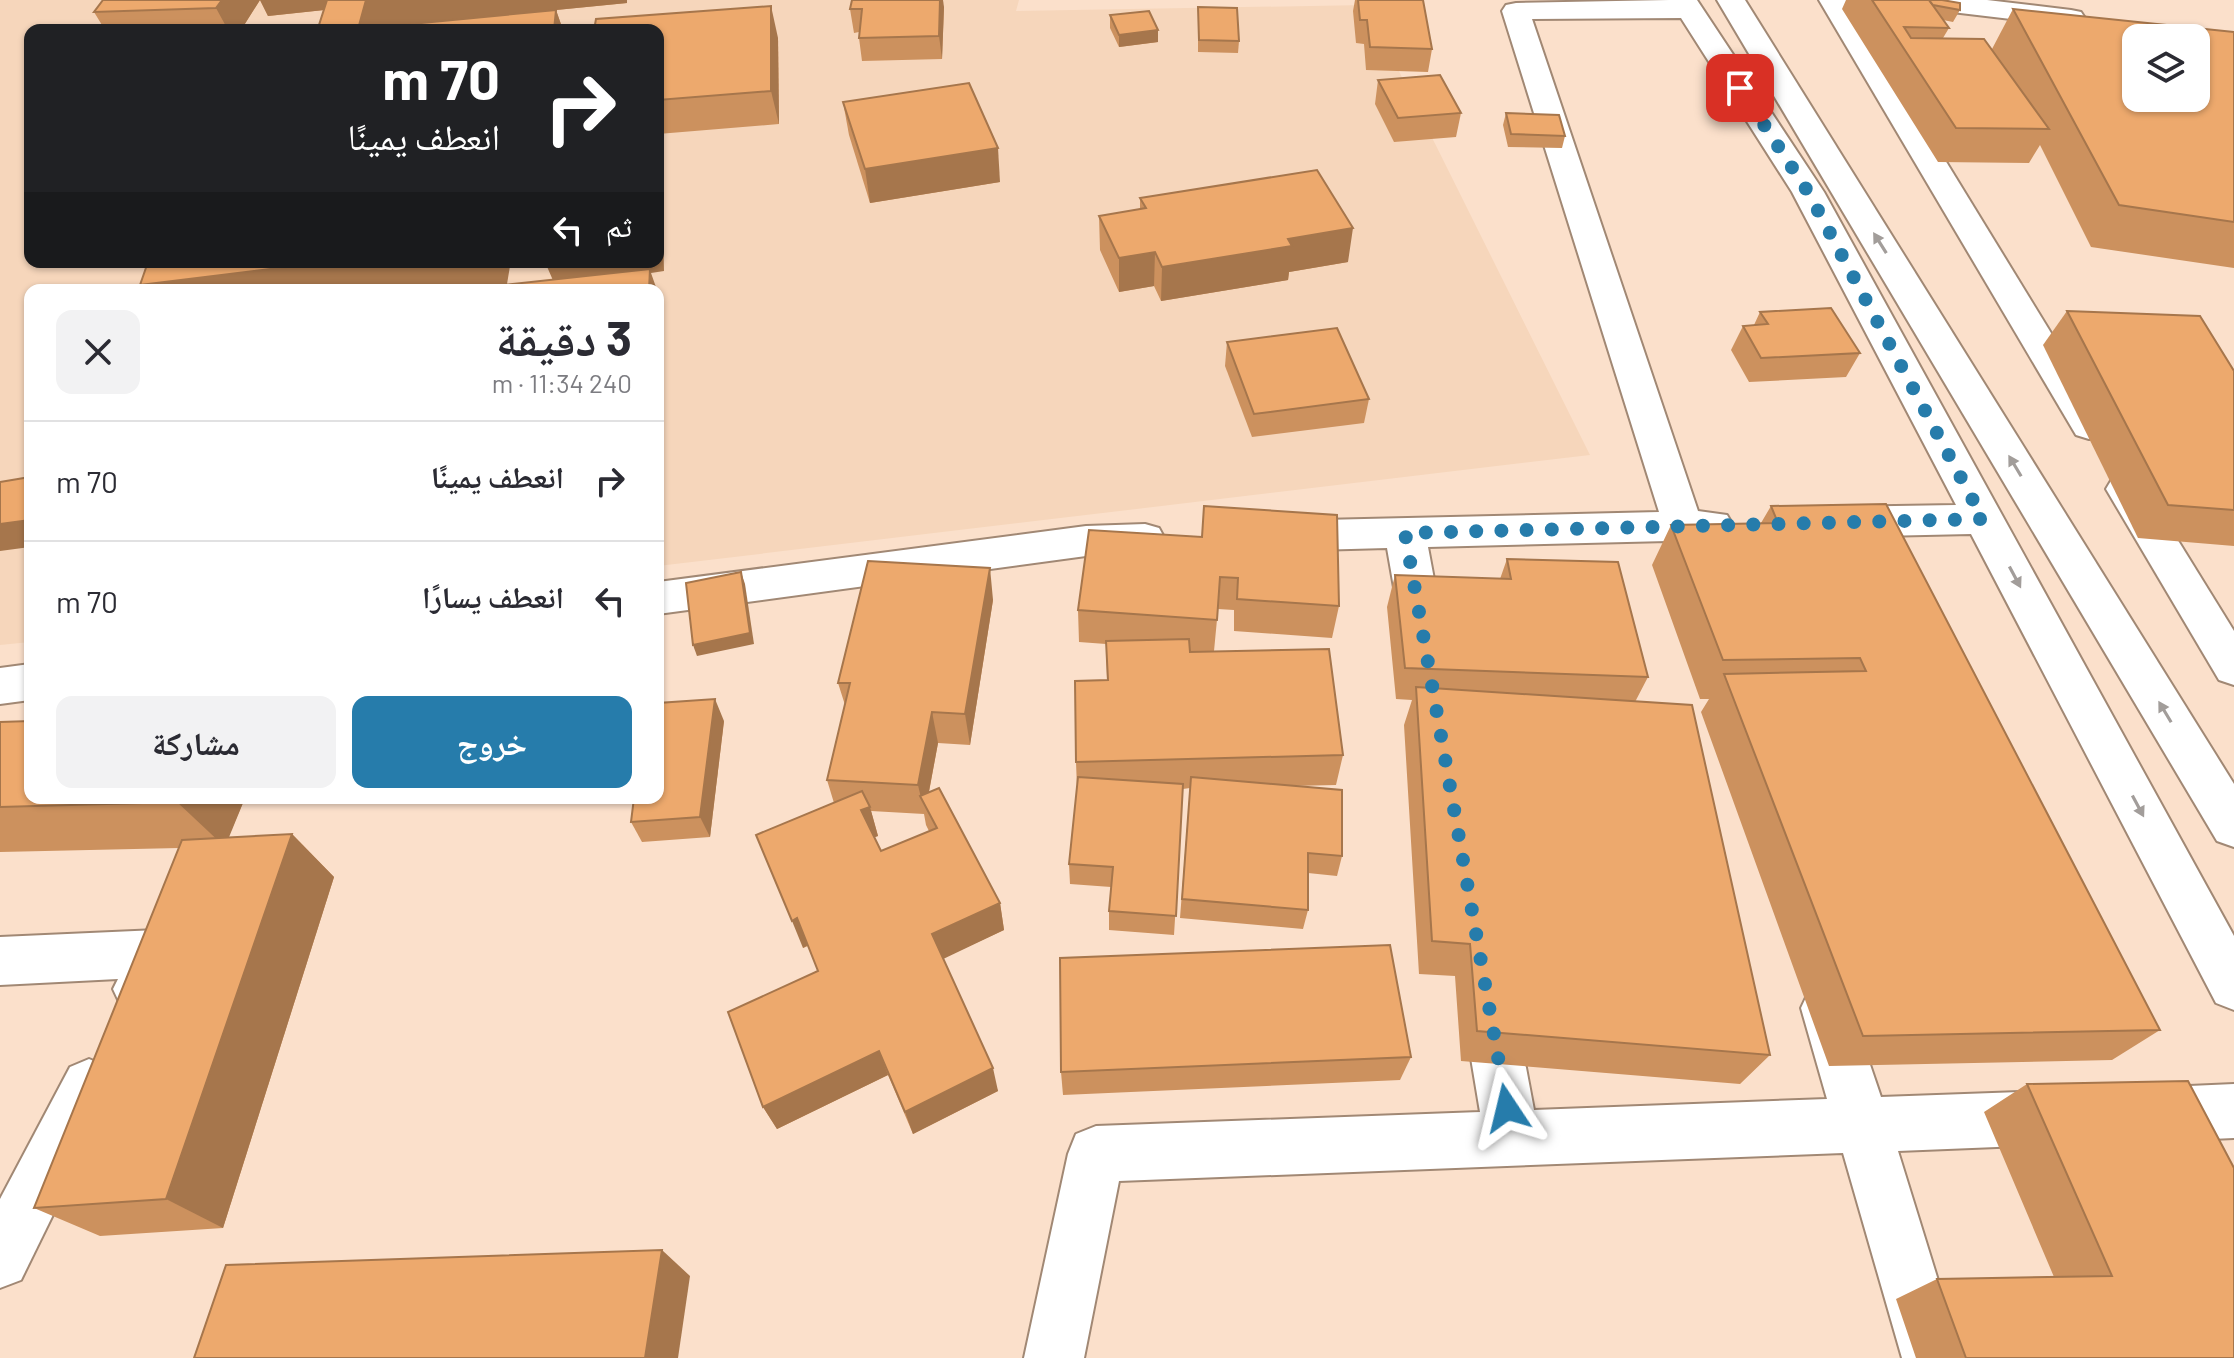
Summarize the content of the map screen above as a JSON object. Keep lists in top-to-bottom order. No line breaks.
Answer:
{"page":{"turn":["70 m","انعطف يمينًا"],"then":"ثم","heading":["3 دقيقة","240 m · 11:34"],"list":[{"name":"انعطف يمينًا","value":"70 m"},{"name":"انعطف يسارًا","value":"70 m"}],"buttons":["خروج","مشاركة"]}}
